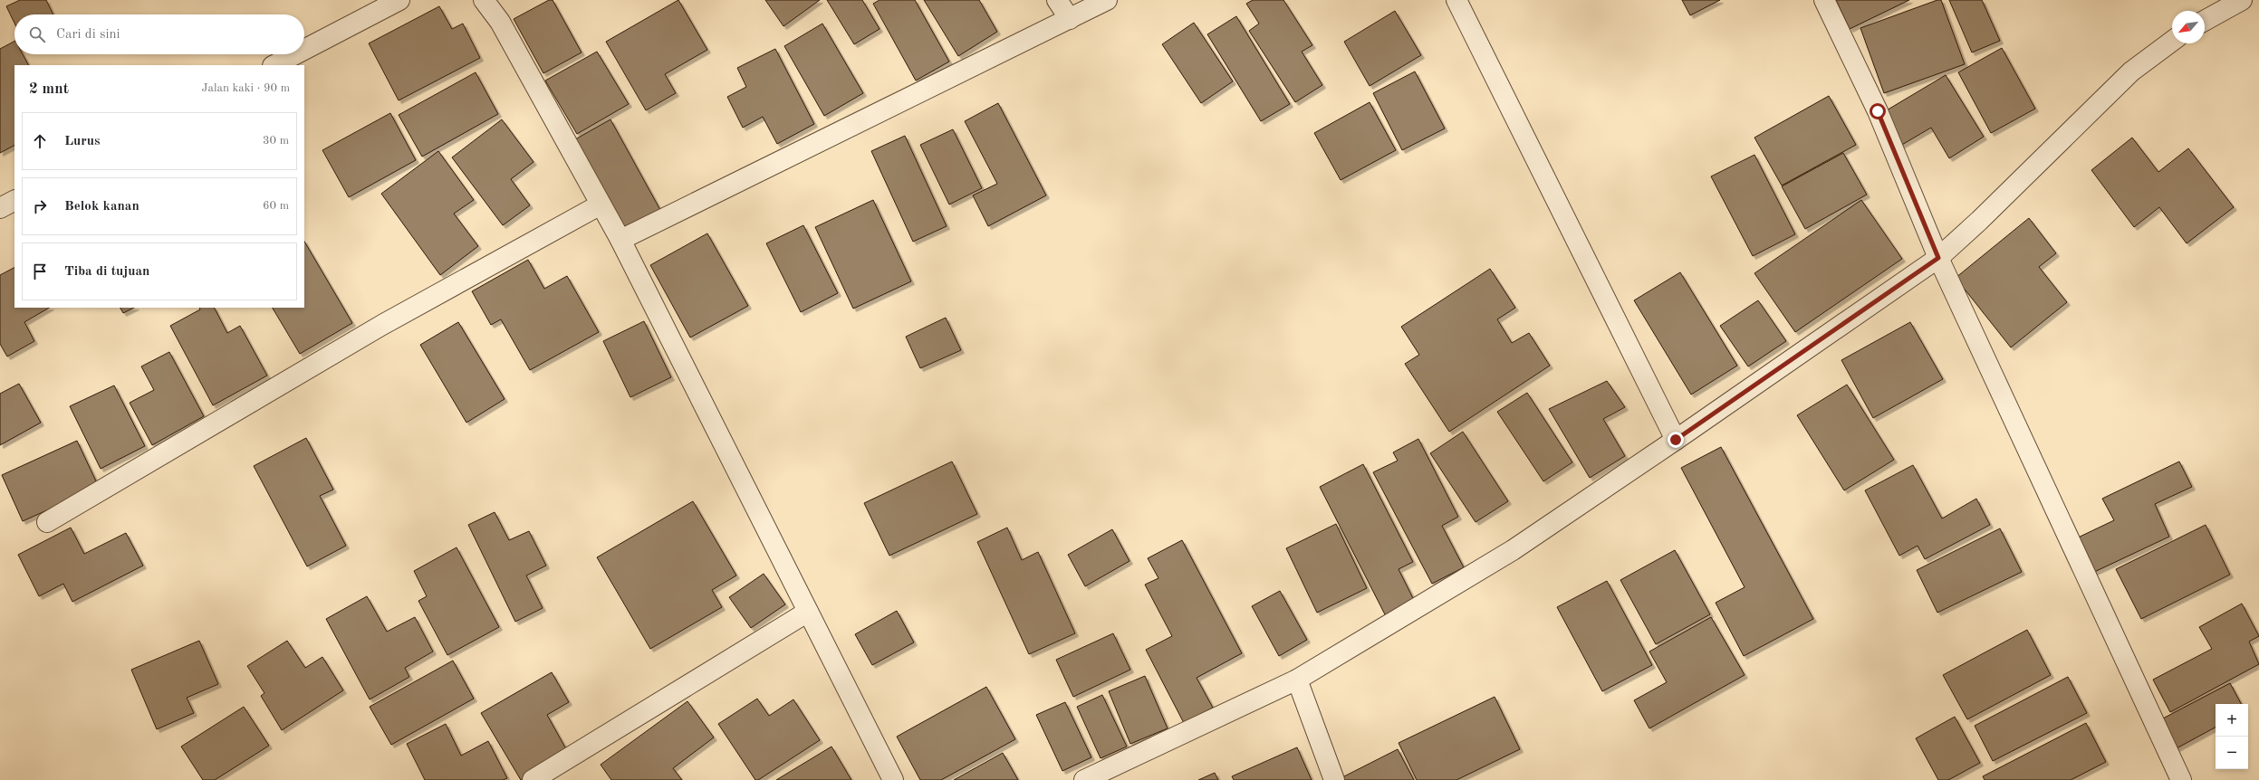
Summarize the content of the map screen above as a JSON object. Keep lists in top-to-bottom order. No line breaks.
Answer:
{"north":"bottom left","page":{"search":"Cari di sini","heading":["2 mnt","Jalan kaki · 90 m"],"list":[["Lurus","30 m"],["Belok kanan","60 m"],"Tiba di tujuan"],"map_buttons":["+","−"]}}
